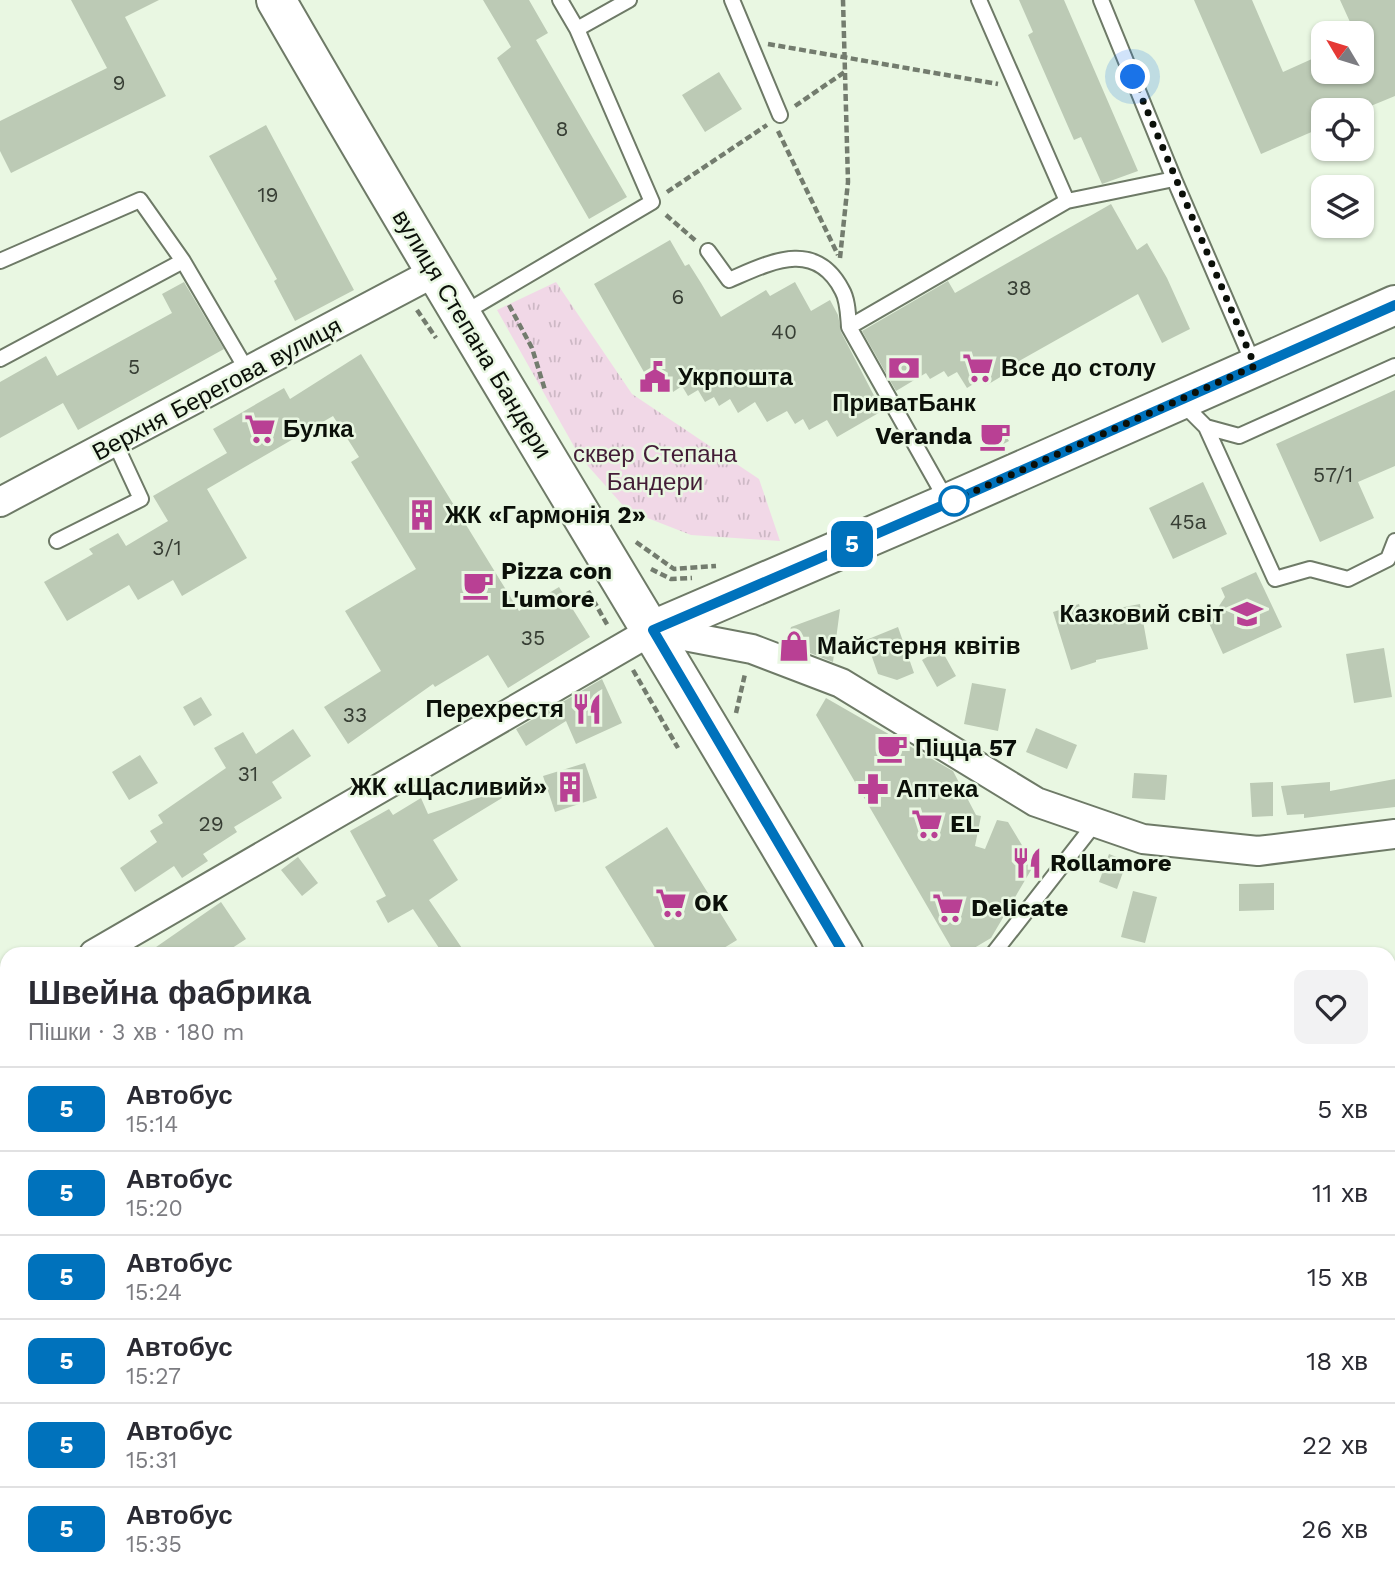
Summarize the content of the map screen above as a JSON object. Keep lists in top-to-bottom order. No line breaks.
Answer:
{"streets":{"main road":["вулиця Степана Бандери"],"street":["Верхня Берегова вулиця"]},"crossings":[["вулиця Степана Бандери","Верхня Берегова вулиця"]],"parks":["сквер Степана Бандери"],"places":{"bank":["ПриватБанк"],"supermarket":["Все до столу","Булка","EL","OK","Delicate"],"public building":["Укрпошта"],"cafe":["Veranda","Pizza con L'umore","Піцца 57"],"building":["ЖК «Гармонія 2»","ЖК «Щасливий»"],"school or university":["Казковий світ"],"shop":["Майстерня квітів"],"restaurant":["Перехрестя","Rollamore"],"pharmacy":["Аптека"]},"lines":["bus line 5"],"house_numbers":["9","8","19","38","6","40","5","57/1","45а","3/1","35","33","31","29"],"north":"top left","page":{"on_map":"5","heading":["Швейна фабрика","Пішки · 3 хв · 180 m"],"list":[{"mark":"5","name":"Автобус","note":"15:14","value":"5 хв"},{"mark":"5","name":"Автобус","note":"15:20","value":"11 хв"},{"mark":"5","name":"Автобус","note":"15:24","value":"15 хв"},{"mark":"5","name":"Автобус","note":"15:27","value":"18 хв"},{"mark":"5","name":"Автобус","note":"15:31","value":"22 хв"},{"mark":"5","name":"Автобус","note":"15:35","value":"26 хв"}]}}
